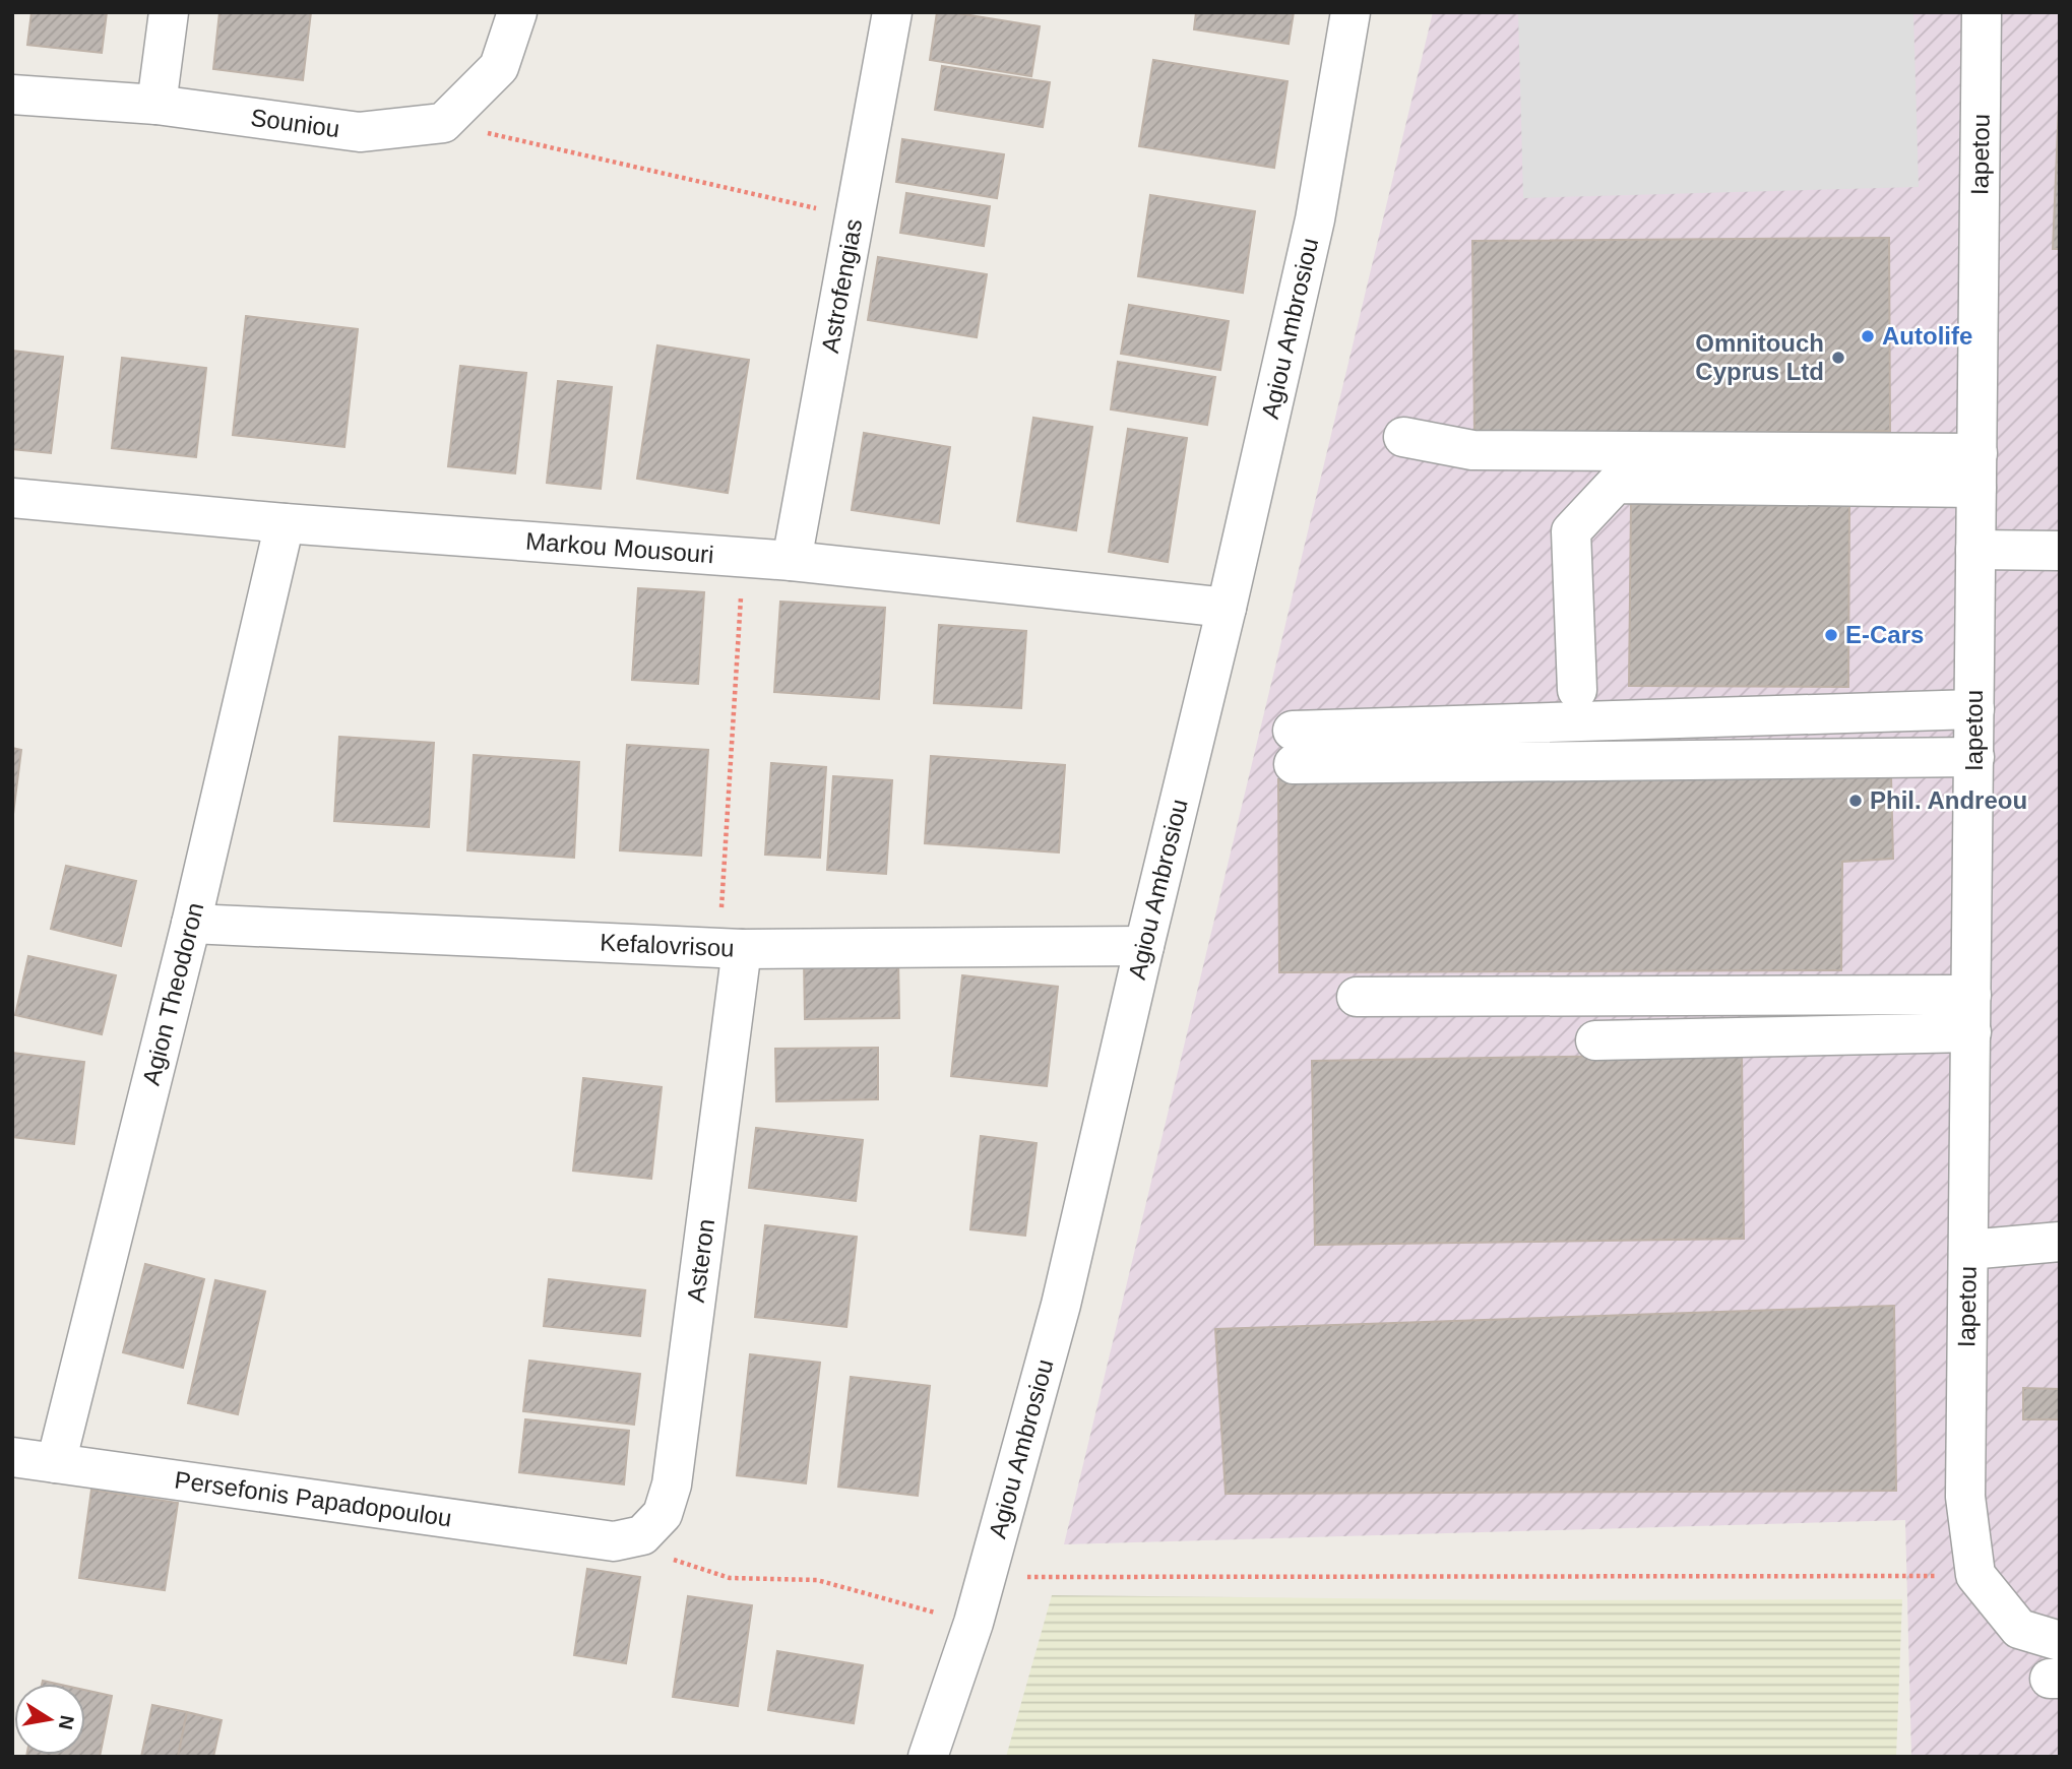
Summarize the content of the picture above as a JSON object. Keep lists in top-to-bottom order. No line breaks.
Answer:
{"streets":{"street":["Souniou","Iapetou","Astrofengias","Agiou Ambrosiou","Markou Mousouri","Kefalovrisou","Agion Theodoron","Asteron","Persefonis Papadopoulou"]},"crossings":[["Astrofengias","Markou Mousouri"],["Agiou Ambrosiou","Markou Mousouri"],["Agiou Ambrosiou","Kefalovrisou"],["Markou Mousouri","Agion Theodoron"],["Kefalovrisou","Agion Theodoron"],["Kefalovrisou","Asteron"],["Agion Theodoron","Persefonis Papadopoulou"],["Asteron","Persefonis Papadopoulou"]],"places":["Autolife","Omnitouch Cyprus Ltd","E-Cars","Phil. Andreou"],"north":"right"}
